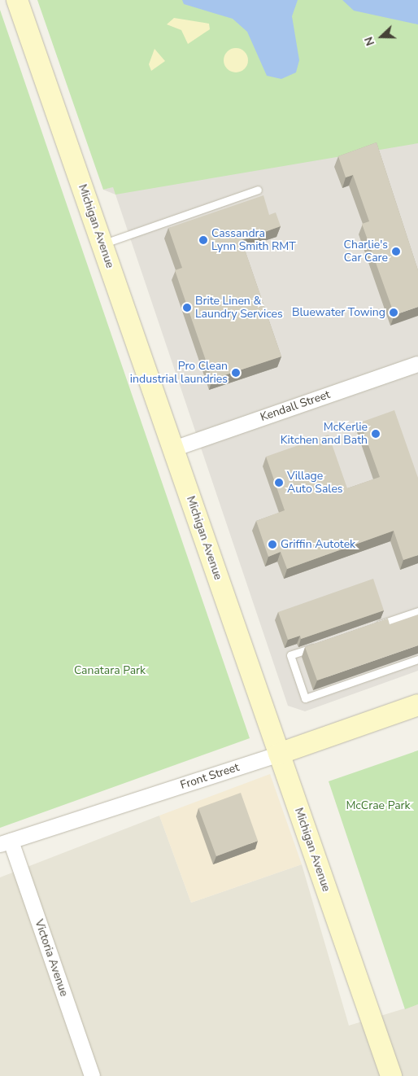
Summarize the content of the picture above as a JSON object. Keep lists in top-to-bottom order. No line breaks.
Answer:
{"streets":{"main road":["Michigan Avenue","Front Street"],"street":["Kendall Street","Victoria Avenue"]},"crossings":[["Michigan Avenue","Kendall Street"],["Michigan Avenue","Front Street"],["Front Street","Victoria Avenue"]],"parks":["Canatara Park","McCrae Park"],"places":["Cassandra Lynn Smith RMT","Charlie's Car Care","Brite Linen & Laundry Services","Bluewater Towing","Pro Clean industrial laundries","McKerlie Kitchen and Bath","Village Auto Sales","Griffin Autotek"],"north":"left"}
